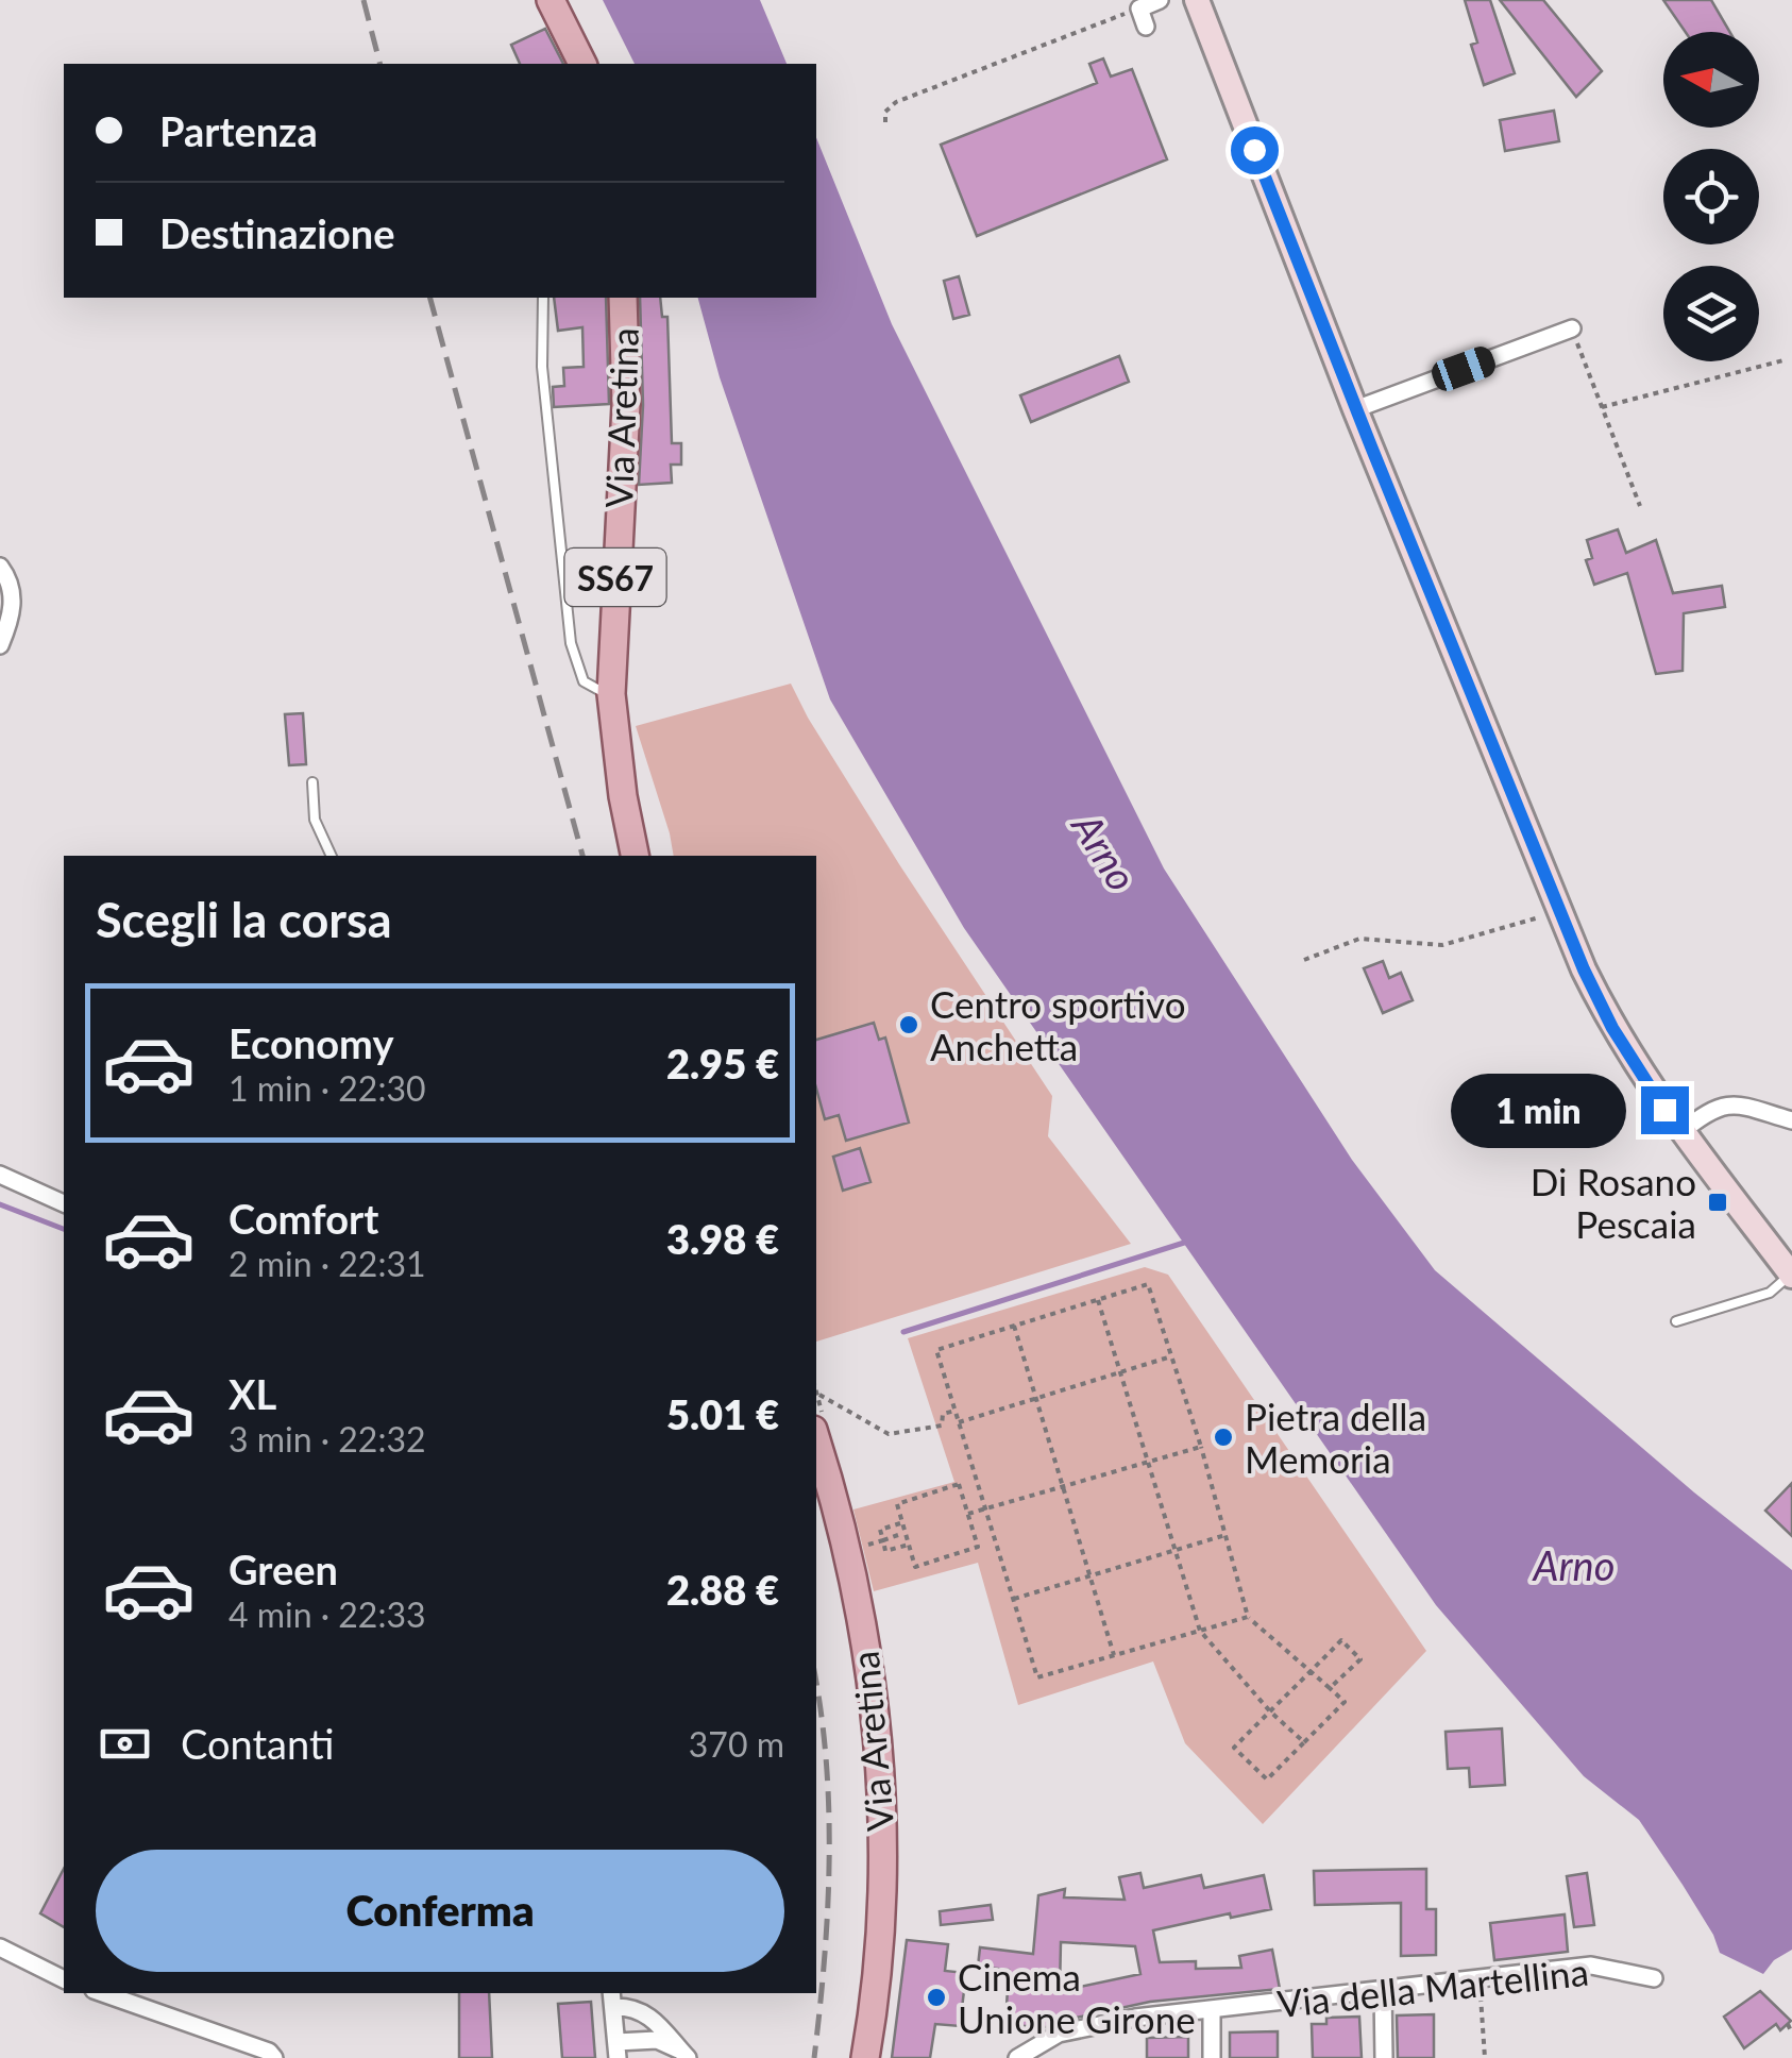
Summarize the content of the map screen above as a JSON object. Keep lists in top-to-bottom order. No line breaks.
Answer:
{"streets":{"main road":["Via Aretina","SS67"],"street":["Via della Martellina"]},"water":["Arno"],"places":{"other":["Centro sportivo Anchetta","Pietra della Memoria","Cinema Unione Girone"],"transit":["Di Rosano Pescaia"]},"north":"left","page":{"banner":["Partenza","Destinazione"],"heading":"Scegli la corsa","list":[{"name":"Economy","note":"1 min · 22:30","value":"2.95 €"},{"name":"Comfort","note":"2 min · 22:31","value":"3.98 €"},{"name":"XL","note":"3 min · 22:32","value":"5.01 €"},{"name":"Green","note":"4 min · 22:33","value":"2.88 €"}],"bubble":"1 min","pay":["Contanti","370 m"],"buttons":"Conferma"}}
